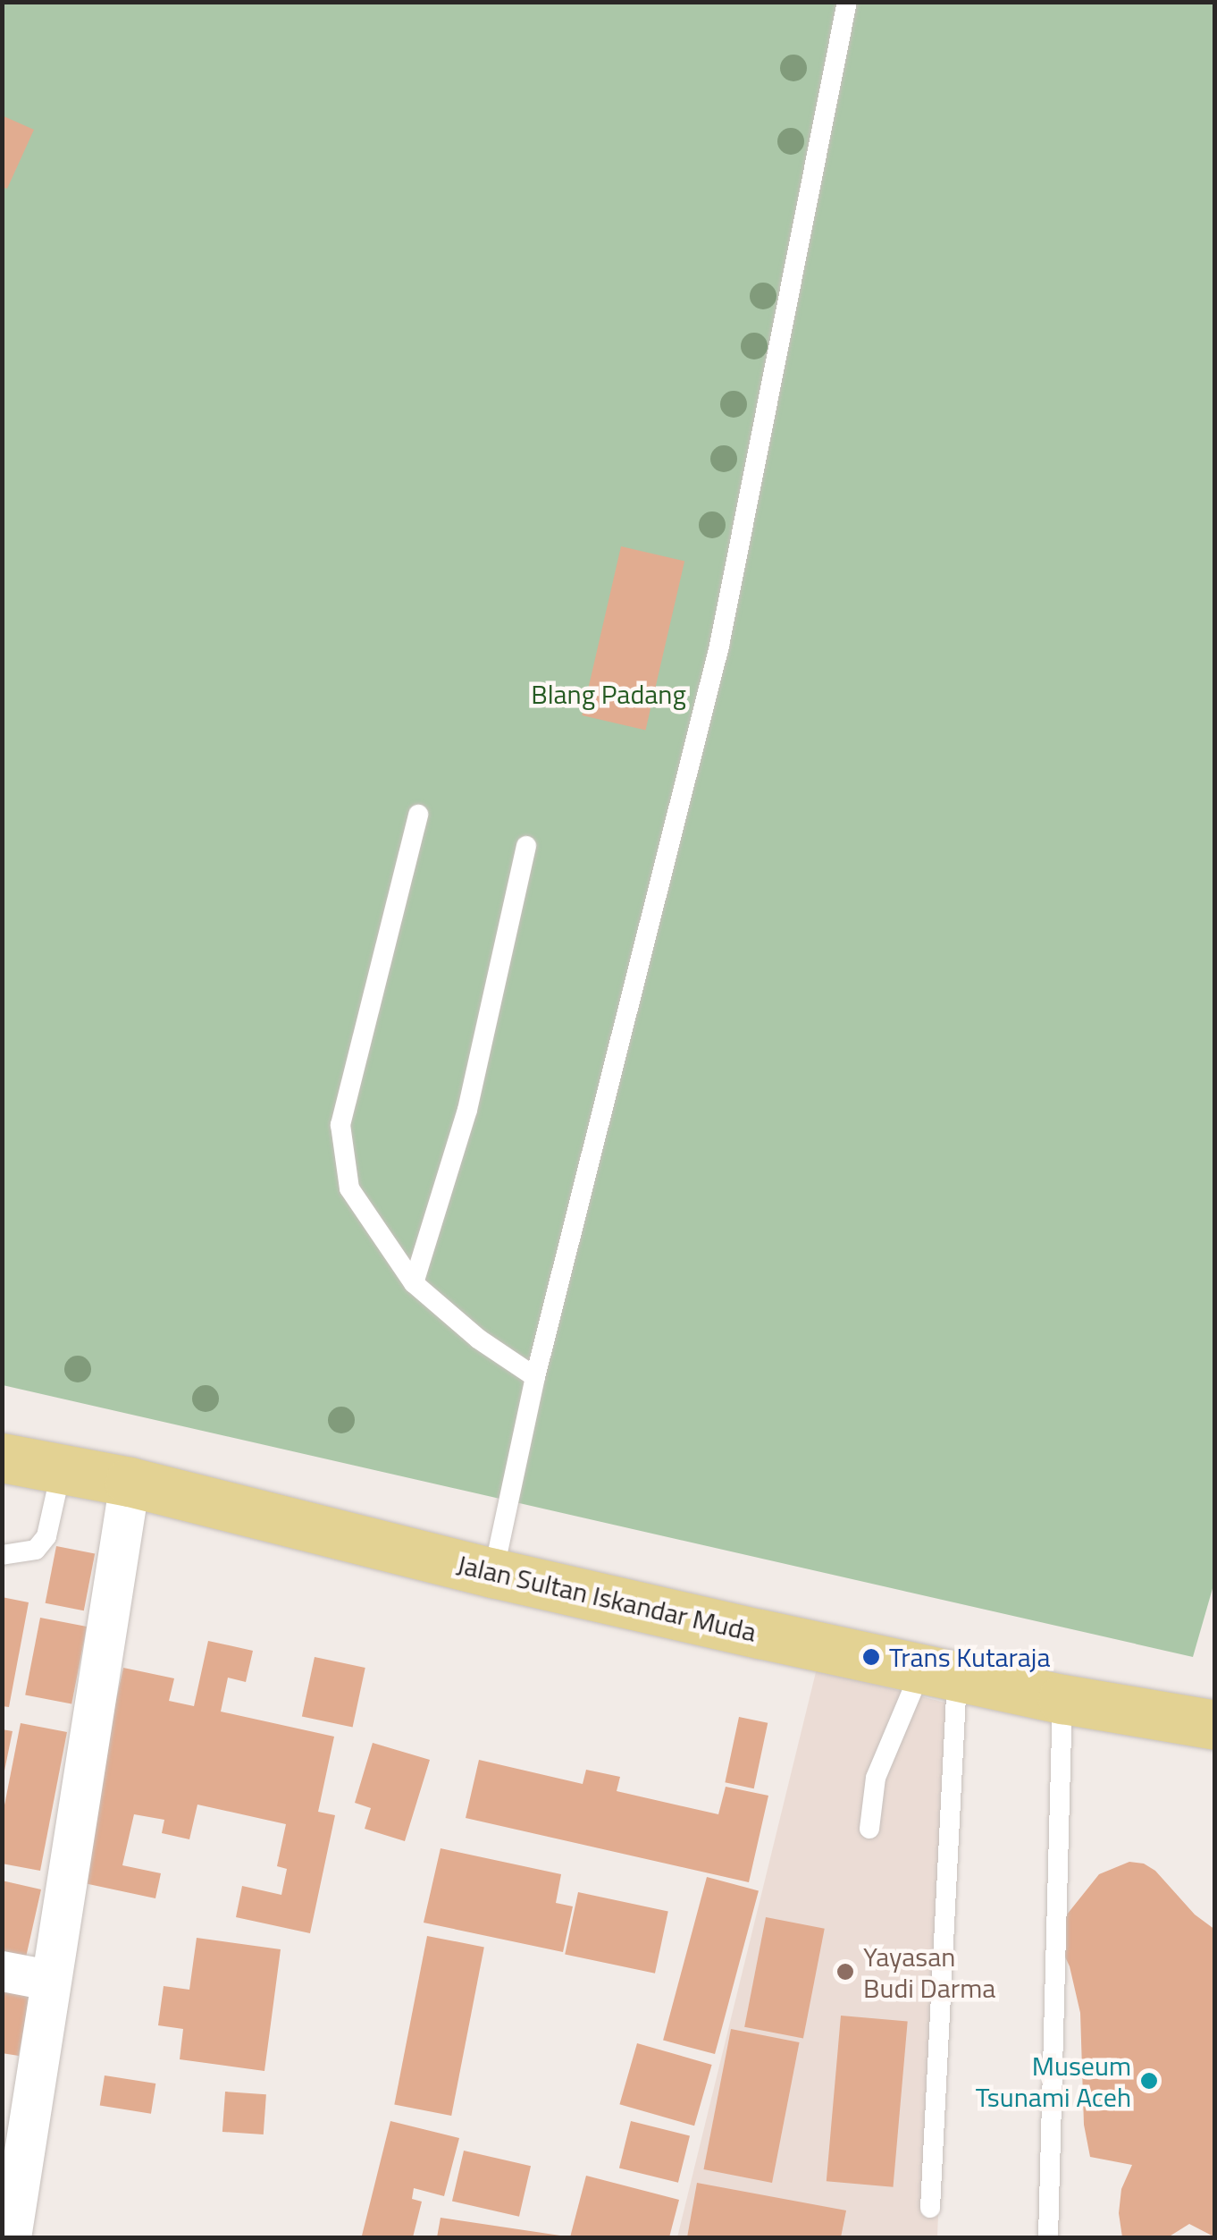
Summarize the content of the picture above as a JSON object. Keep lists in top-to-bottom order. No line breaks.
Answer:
{"streets":{"highway":["Jalan Sultan Iskandar Muda"]},"parks":["Blang Padang"],"places":["Trans Kutaraja","Yayasan Budi Darma","Museum Tsunami Aceh"]}
